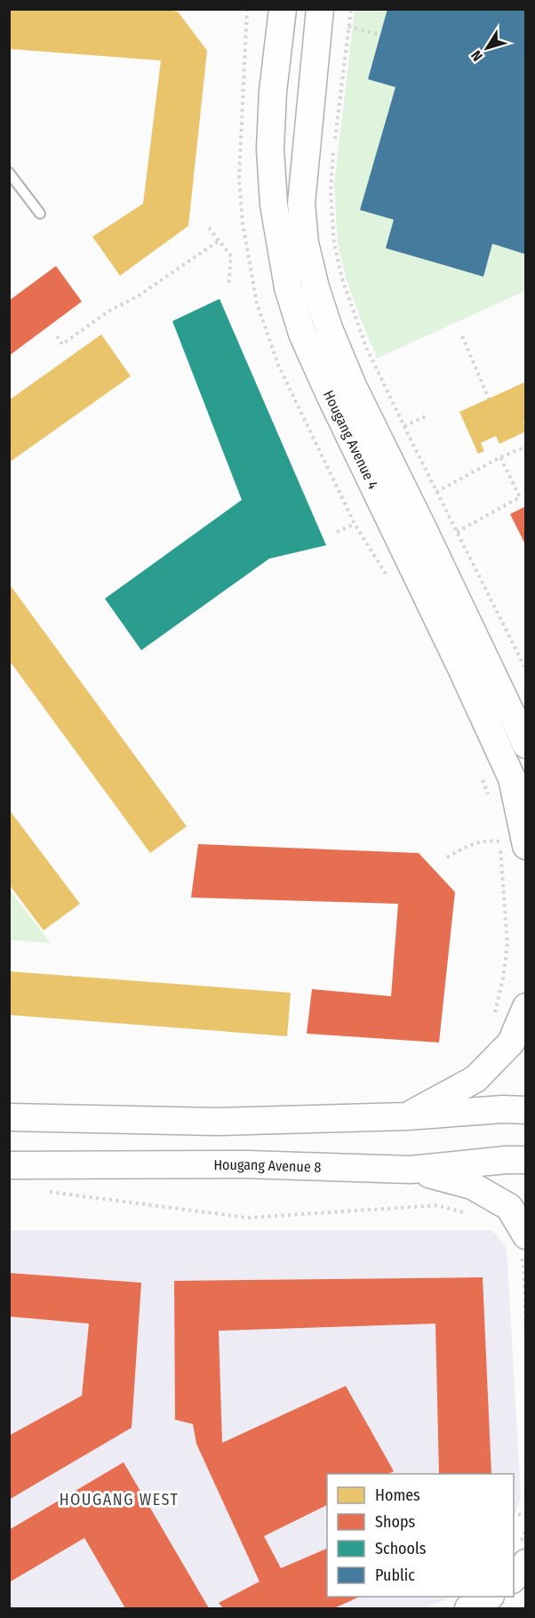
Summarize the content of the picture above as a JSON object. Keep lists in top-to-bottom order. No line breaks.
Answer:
{"streets":{"street":["Hougang Avenue 4","Hougang Avenue 8"]},"districts":["HOUGANG WEST"],"legend":["Homes","Shops","Schools","Public"],"north":"bottom left"}
